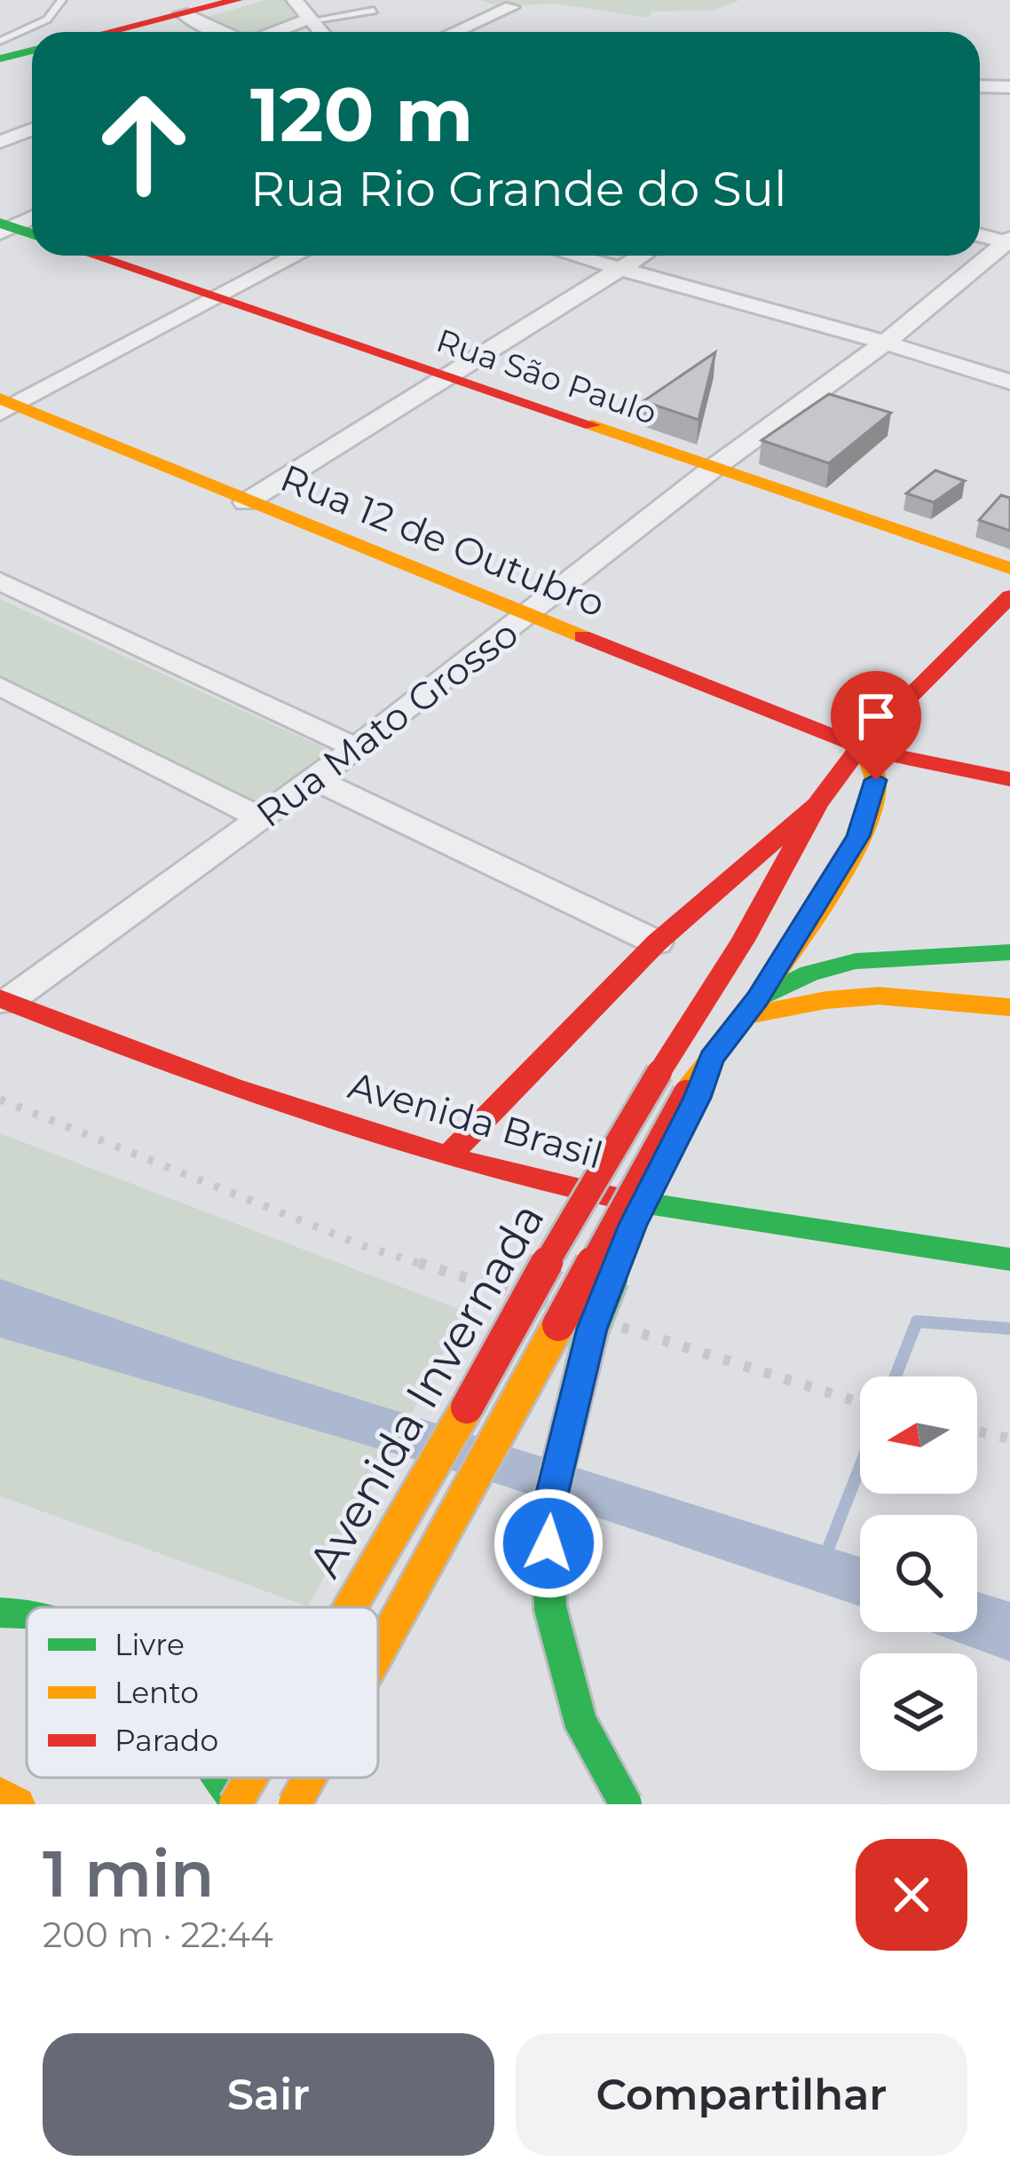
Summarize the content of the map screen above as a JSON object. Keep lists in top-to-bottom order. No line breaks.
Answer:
{"streets":{"main road":["Rua São Paulo","Rua 12 de Outubro","Avenida Brasil","Avenida Invernada"],"street":["Rua Mato Grosso"]},"crossings":[["Rua São Paulo","Rua Mato Grosso"],["Rua 12 de Outubro","Rua Mato Grosso"],["Rua Mato Grosso","Avenida Brasil"]],"legend":["Livre","Lento","Parado"],"north":"left","page":{"turn":["120 m","Rua Rio Grande do Sul"],"heading":["1 min","200 m · 22:44"],"buttons":["Sair","Compartilhar"]}}
